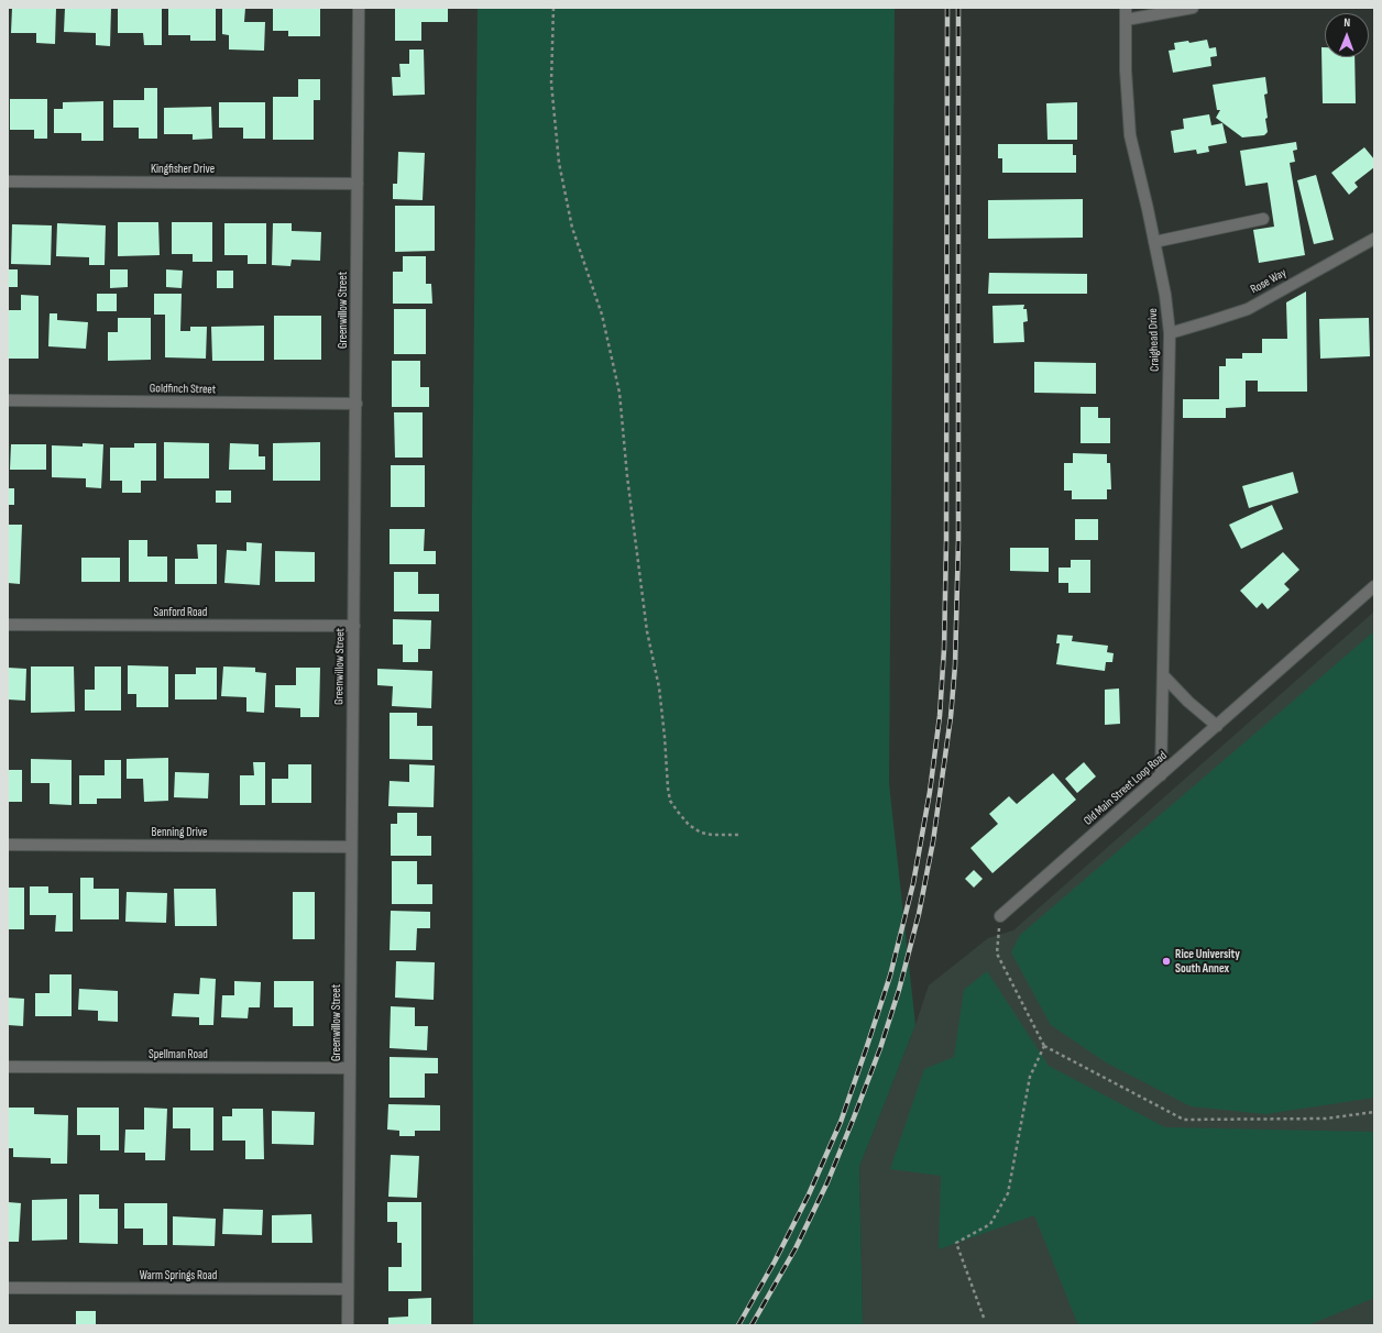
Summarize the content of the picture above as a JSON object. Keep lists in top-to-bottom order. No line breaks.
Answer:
{"streets":{"street":["Kingfisher Drive","Rose Way","Greenwillow Street","Craighead Drive","Goldfinch Street","Sanford Road","Old Main Street Loop Road","Benning Drive","Spellman Road","Warm Springs Road"]},"crossings":[["Kingfisher Drive","Greenwillow Street"],["Rose Way","Craighead Drive"],["Greenwillow Street","Goldfinch Street"],["Greenwillow Street","Sanford Road"],["Greenwillow Street","Benning Drive"],["Greenwillow Street","Spellman Road"],["Greenwillow Street","Warm Springs Road"],["Craighead Drive","Old Main Street Loop Road"]],"places":["Rice University South Annex"],"north":"top"}
